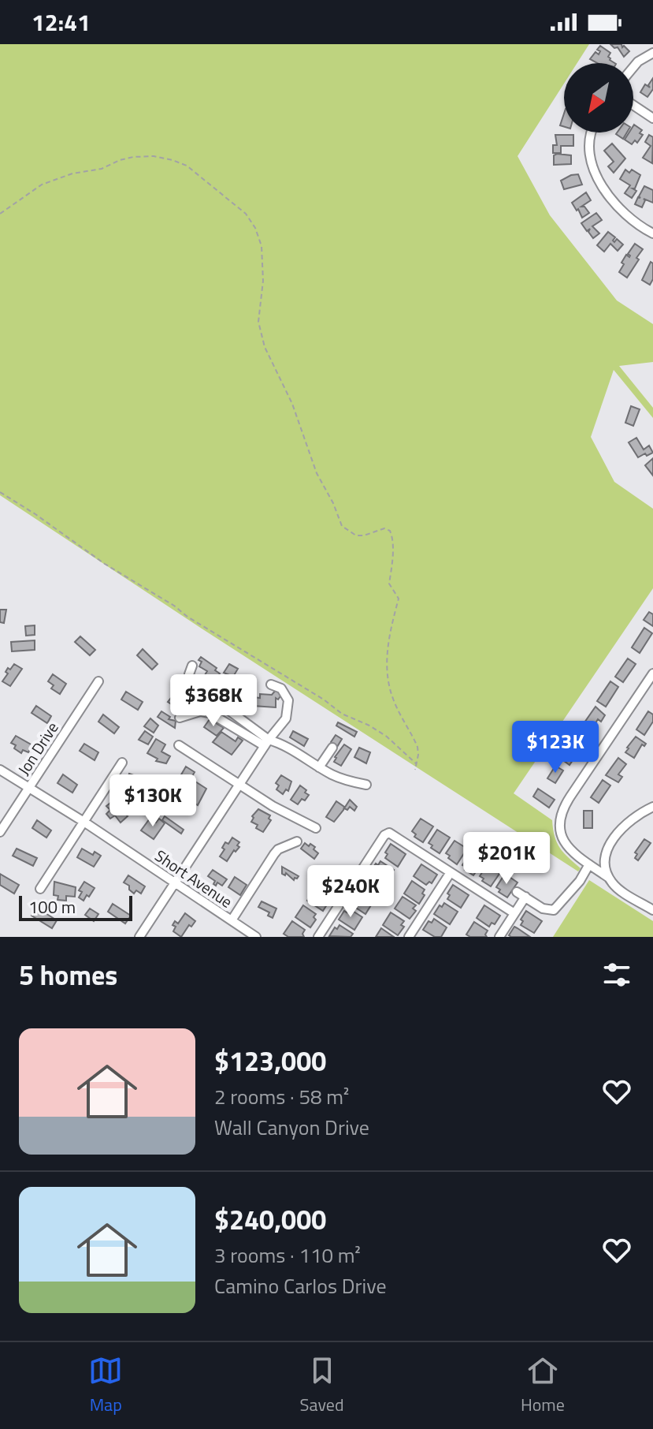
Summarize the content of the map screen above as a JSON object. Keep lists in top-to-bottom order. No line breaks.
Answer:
{"streets":{"street":["Jon Drive","Short Avenue"]},"crossings":[["Jon Drive","Short Avenue"]],"scale_bar":"100 m","north":"bottom left","page":{"status":"12:41","price":["$368K","$123K","$130K","$201K","$240K"],"scale":"100 m","heading":"5 homes","list":[{"name":"$123,000","note":"2 rooms · 58 m² · Wall Canyon Drive"},{"name":"$240,000","note":"3 rooms · 110 m² · Camino Carlos Drive"}],"tabs":["Map","Saved","Home"]}}
